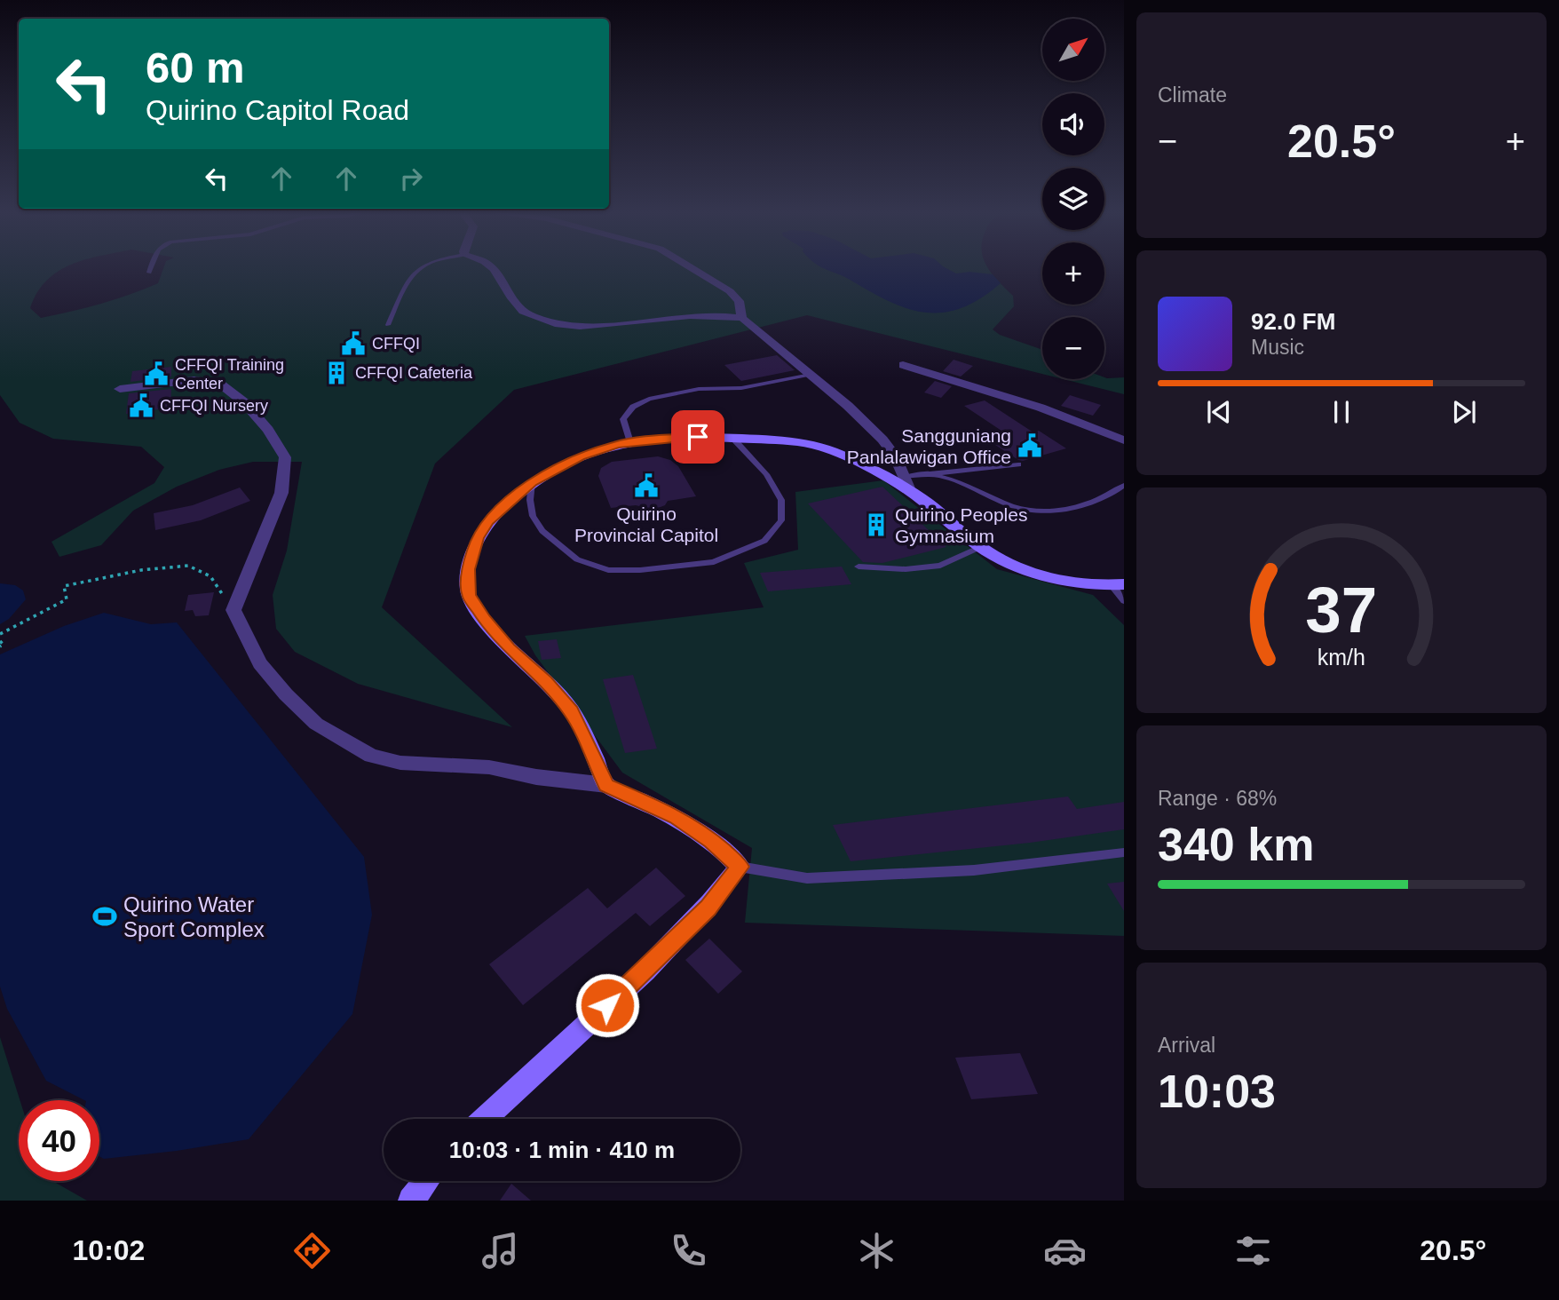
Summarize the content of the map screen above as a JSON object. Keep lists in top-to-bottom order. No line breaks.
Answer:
{"places":{"public building":["CFFQI","CFFQI Training Center","CFFQI Nursery","Sangguniang Panlalawigan Office","Quirino Provincial Capitol"],"building":["CFFQI Cafeteria","Quirino Peoples Gymnasium"],"sports":["Quirino Water Sport Complex"]},"north":"top right","page":{"tile":["Climate",["Range · 68%","340 km"],["Arrival","10:03"]],"map_buttons":["+","−"],"turn":["60 m","Quirino Capitol Road"],"heat":["−","20.5°","+"],"song":["92.0 FM","Music"],"limit":"40","trip":"10:03 · 1 min · 410 m","tabs":["10:02","20.5°"],"gauge":["37","km/h"]}}
